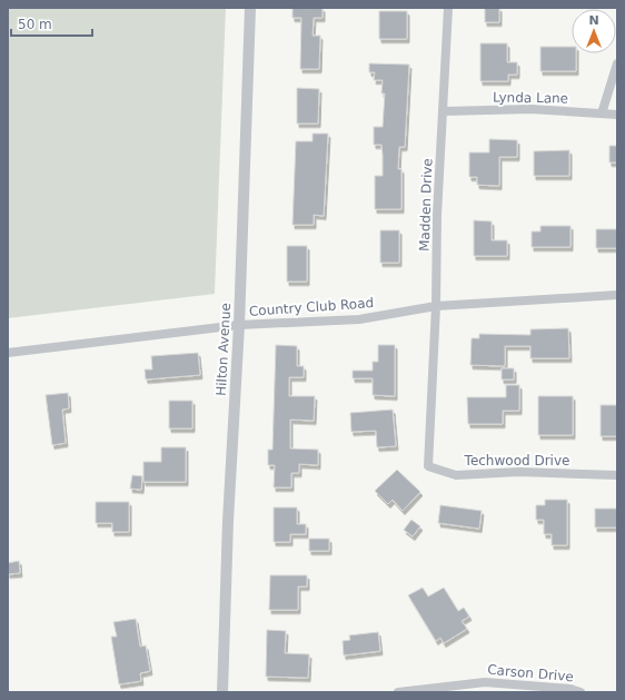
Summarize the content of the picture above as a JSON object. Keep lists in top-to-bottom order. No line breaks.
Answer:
{"streets":{"street":["Lynda Lane","Madden Drive","Country Club Road","Hilton Avenue","Techwood Drive","Carson Drive"]},"crossings":[["Lynda Lane","Madden Drive"],["Madden Drive","Country Club Road"],["Madden Drive","Techwood Drive"],["Country Club Road","Hilton Avenue"]],"scale_bar":"50 m","north":"top"}
